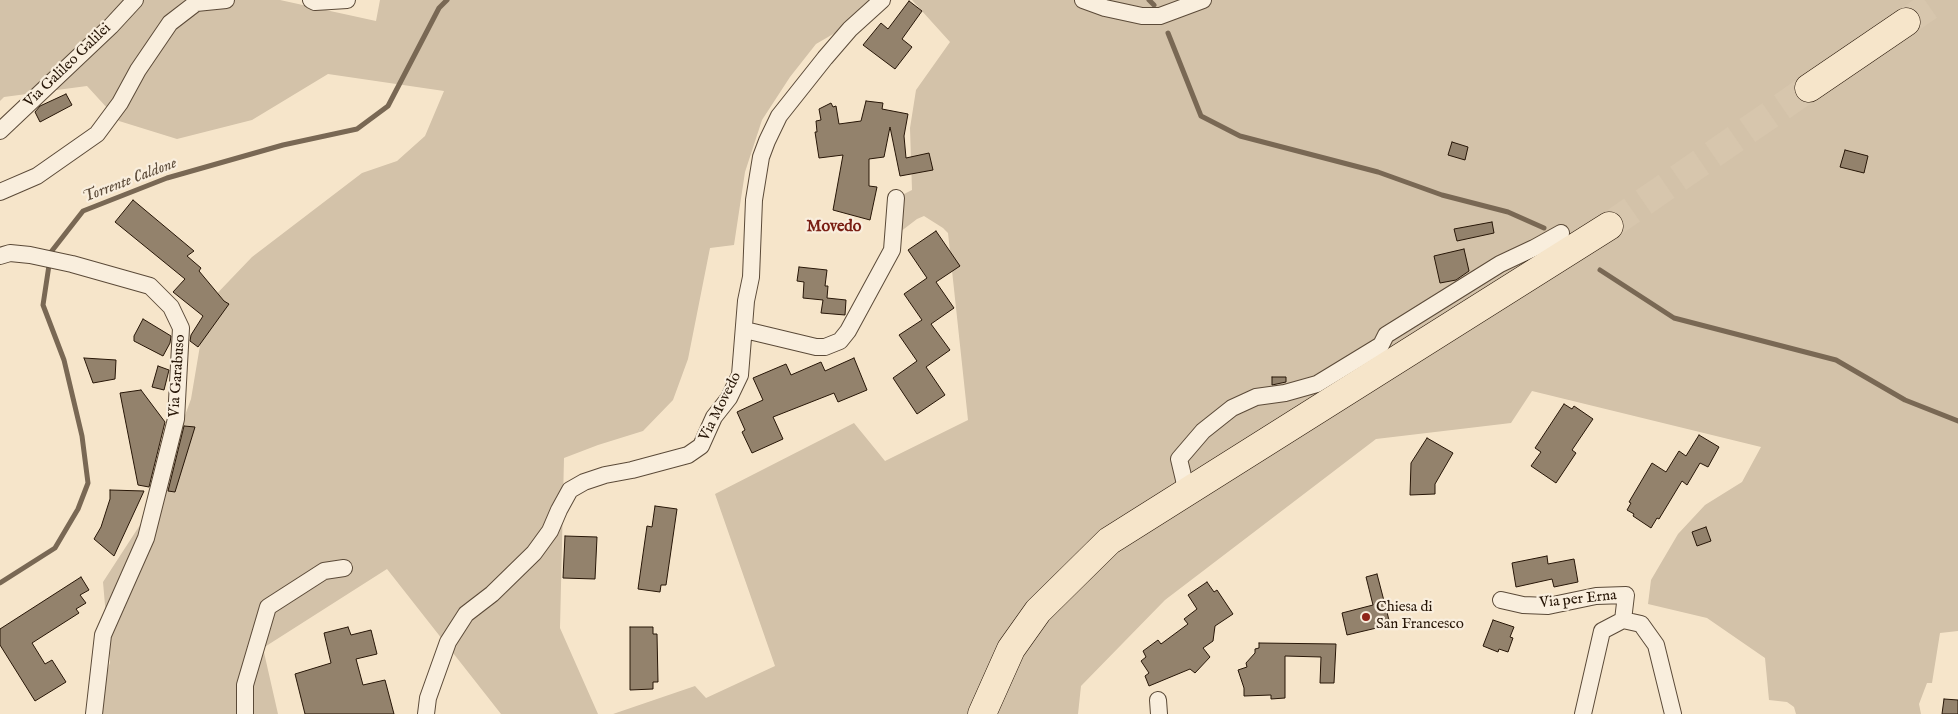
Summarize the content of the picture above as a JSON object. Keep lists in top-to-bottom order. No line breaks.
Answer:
{"streets":{"street":["Via Galileo Galilei","Via Garabuso","Via Movedo","Via per Erna"]},"districts":["Movedo"],"water":["Torrente Caldone"],"places":["Chiesa di San Francesco"]}
